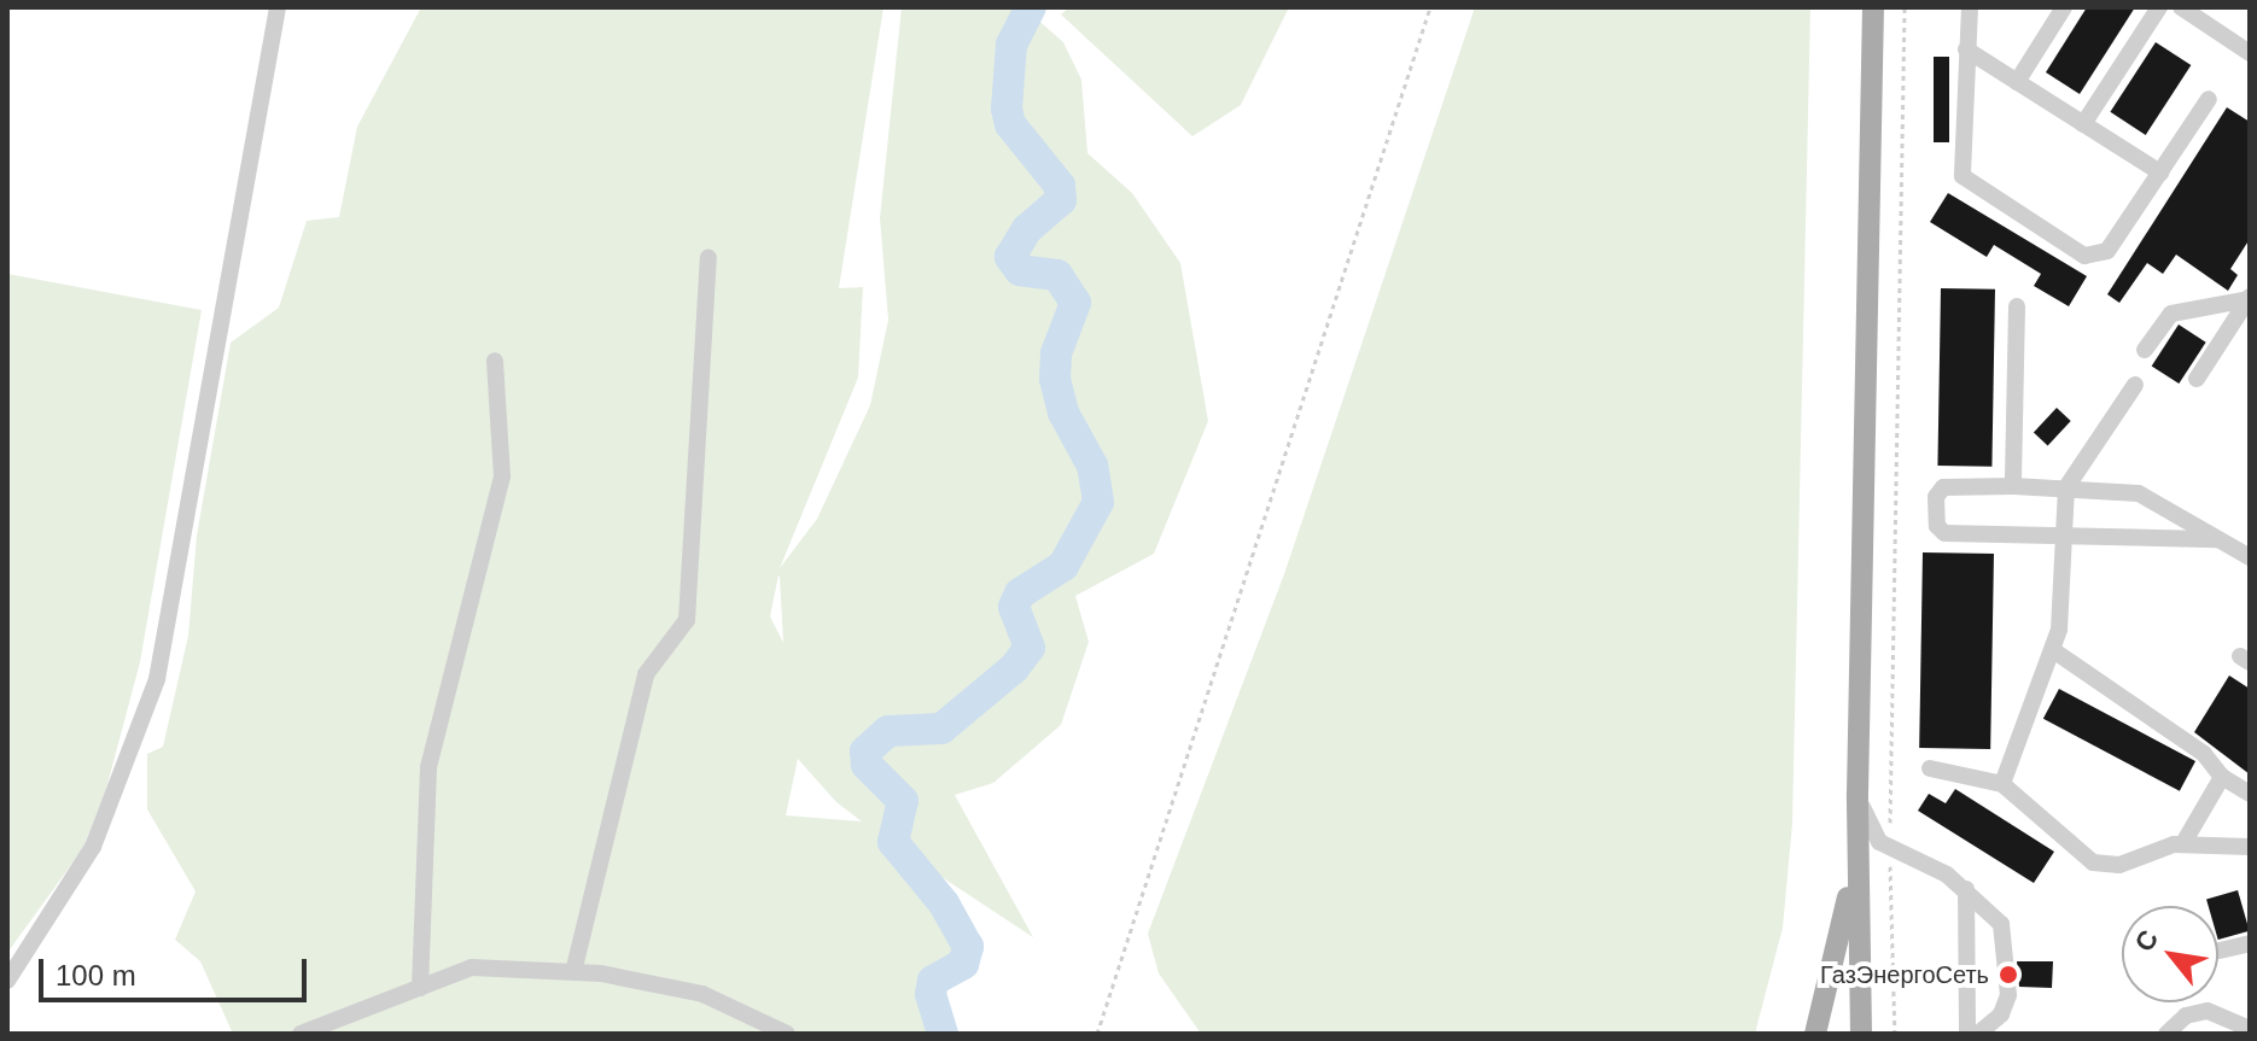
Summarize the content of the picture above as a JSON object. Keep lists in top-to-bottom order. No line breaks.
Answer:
{"places":["ГазЭнергоСеть"],"scale_bar":"100 m","north":"top left"}
